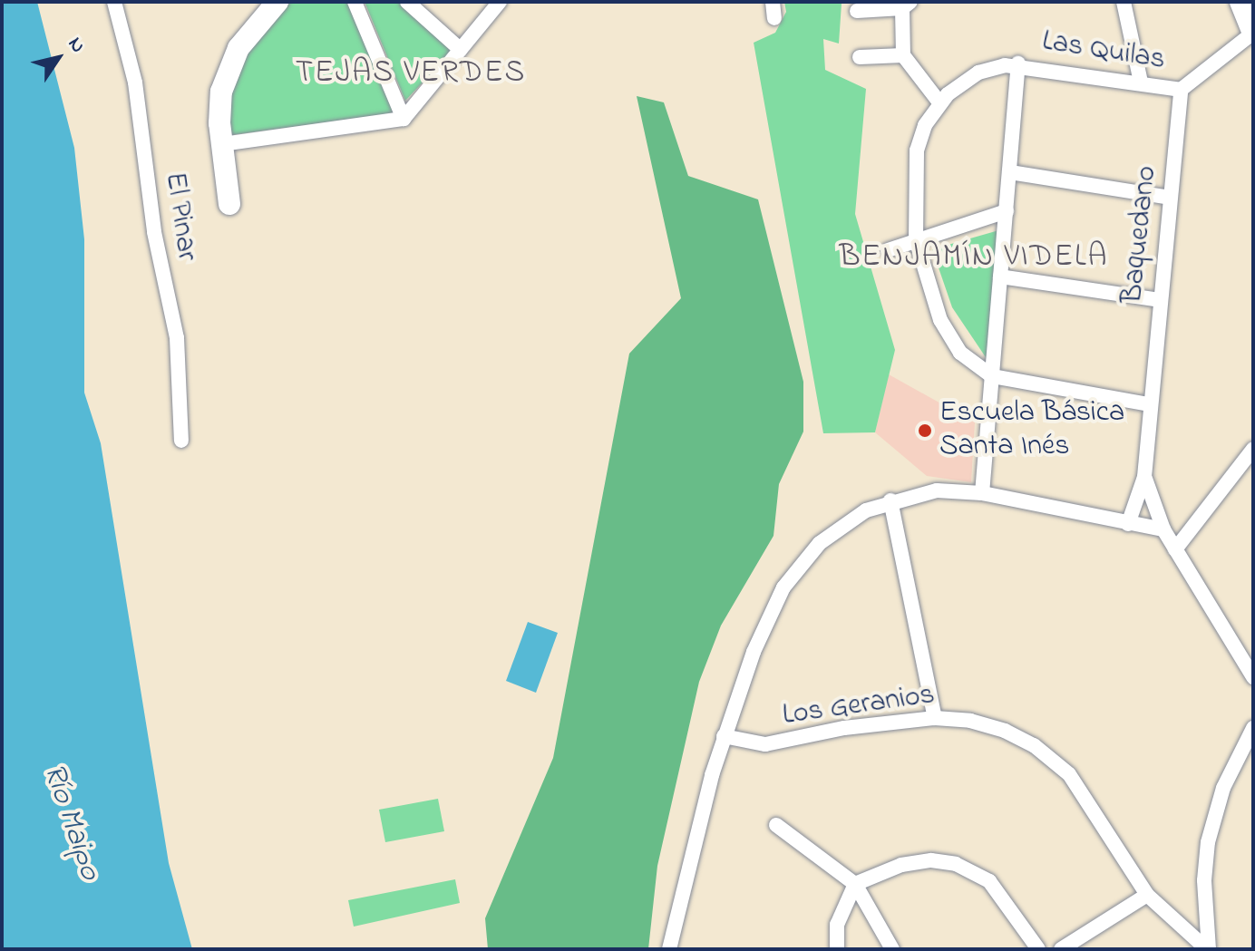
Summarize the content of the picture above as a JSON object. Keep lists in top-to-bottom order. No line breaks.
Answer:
{"streets":{"street":["Las Quilas","El Pinar","Baquedano","Los Geranios"]},"crossings":[["Las Quilas","Baquedano"]],"districts":["TEJAS VERDES","BENJAMÍN VIDELA"],"water":["Río Maipo"],"places":["Escuela Básica Santa Inés"],"north":"top right"}
